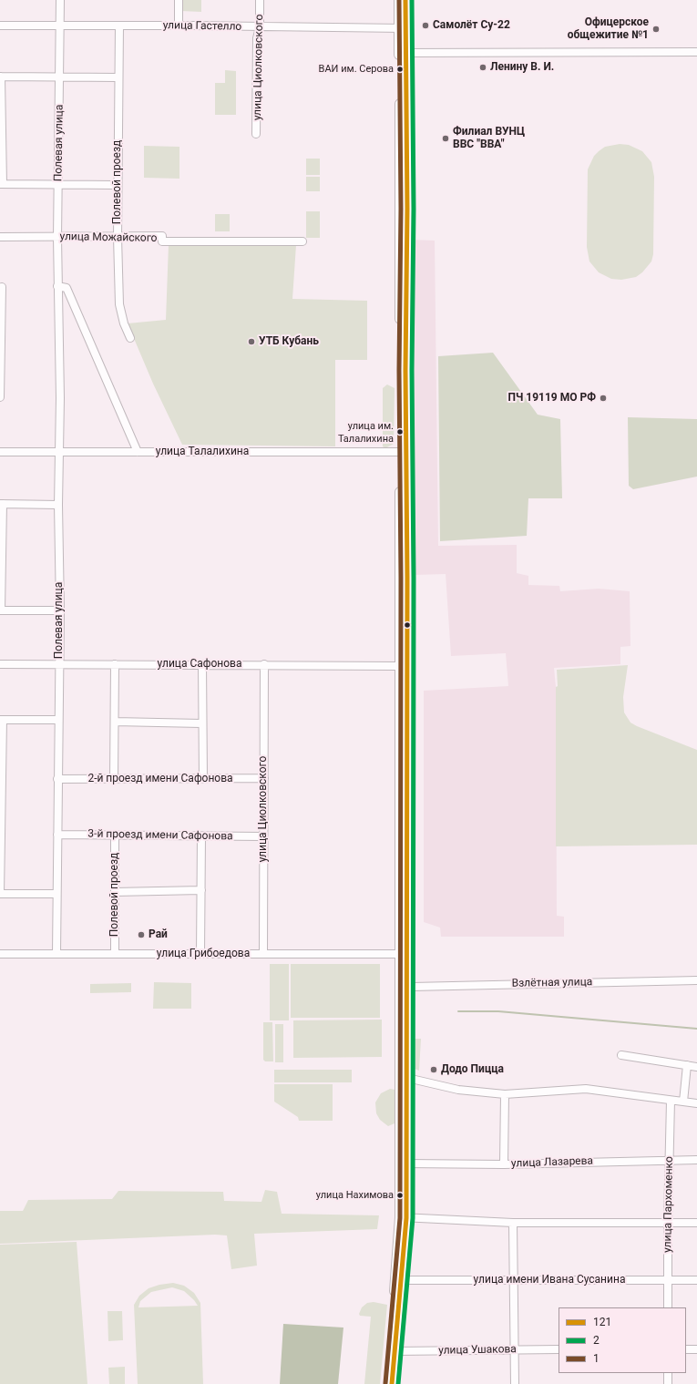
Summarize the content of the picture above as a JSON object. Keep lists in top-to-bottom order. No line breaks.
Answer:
{"streets":{"street":["улица Гастелло","улица Циолковского","Полевая улица","Полевой проезд","улица Можайского","улица Талалихина","улица Сафонова","2-й проезд имени Сафонова","3-й проезд имени Сафонова","улица Грибоедова","Взлётная улица","улица Лазарева","улица Пархоменко","улица имени Ивана Сусанина","улица Ушакова"]},"crossings":[["улица Гастелло","улица Циолковского"],["улица Гастелло","Полевая улица"],["улица Гастелло","Полевой проезд"],["улица Циолковского","улица Сафонова"],["улица Циолковского","2-й проезд имени Сафонова"],["улица Циолковского","3-й проезд имени Сафонова"],["улица Циолковского","улица Грибоедова"],["Полевая улица","улица Можайского"],["Полевая улица","улица Талалихина"],["Полевая улица","улица Сафонова"],["Полевая улица","2-й проезд имени Сафонова"],["Полевая улица","3-й проезд имени Сафонова"],["Полевая улица","улица Грибоедова"],["Полевой проезд","улица Можайского"],["Полевой проезд","3-й проезд имени Сафонова"],["Полевой проезд","улица Грибоедова"],["улица Лазарева","улица Пархоменко"],["улица Пархоменко","улица имени Ивана Сусанина"]],"places":["Самолёт Су-22","Офицерское общежитие №1","Ленину В. И.","ВАИ им. Серова","Филиал ВУНЦ ВВС \"ВВА\"","УТБ Кубань","ПЧ 19119 МО РФ","улица им. Талалихина","Рай","Додо Пицца","улица Нахимова"],"lines":["transit line 121","transit line 2","transit line 1"],"legend":["121","2","1"]}
